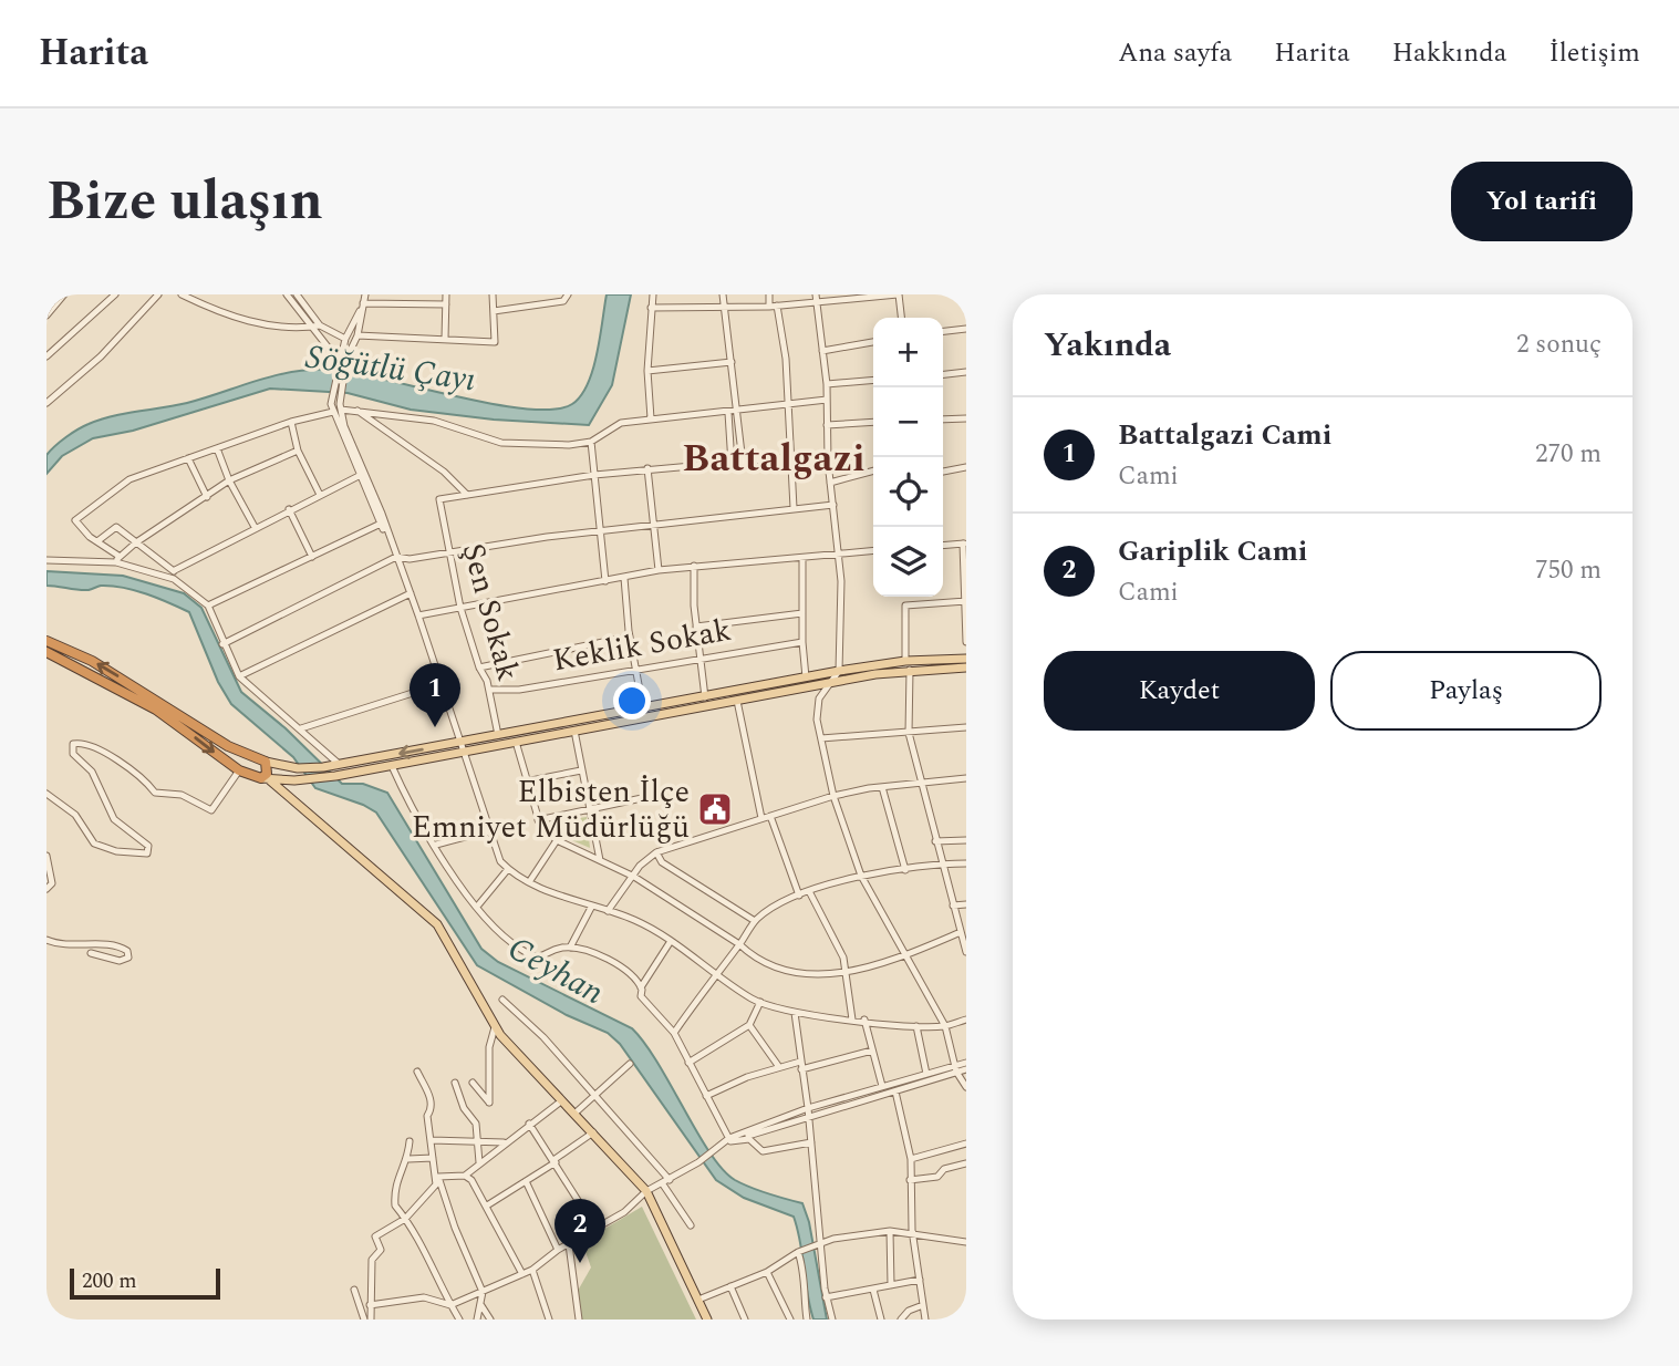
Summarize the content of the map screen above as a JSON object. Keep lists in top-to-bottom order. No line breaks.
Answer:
{"streets":{"street":["Şen Sokak","Keklik Sokak"]},"crossings":[["Şen Sokak","Keklik Sokak"]],"districts":["Battalgazi"],"water":["Söğütlü Çayı","Ceyhan"],"places":{"public building":["Elbisten İlçe Emniyet Müdürlüğü"]},"scale_bar":"200 m","page":{"header":"Harita","nav":["Ana sayfa","Harita","Hakkında","İletişim"],"title":"Bize ulaşın","buttons":["Yol tarifi",["Kaydet","Paylaş"]],"heading":["Yakında","2 sonuç"],"map_buttons":["+","−"],"list":[{"mark":"1","name":"Battalgazi Cami","note":"Cami","value":"270 m"},{"mark":"2","name":"Gariplik Cami","note":"Cami","value":"750 m"}],"pins":["1","2"],"scale":"200 m"}}
